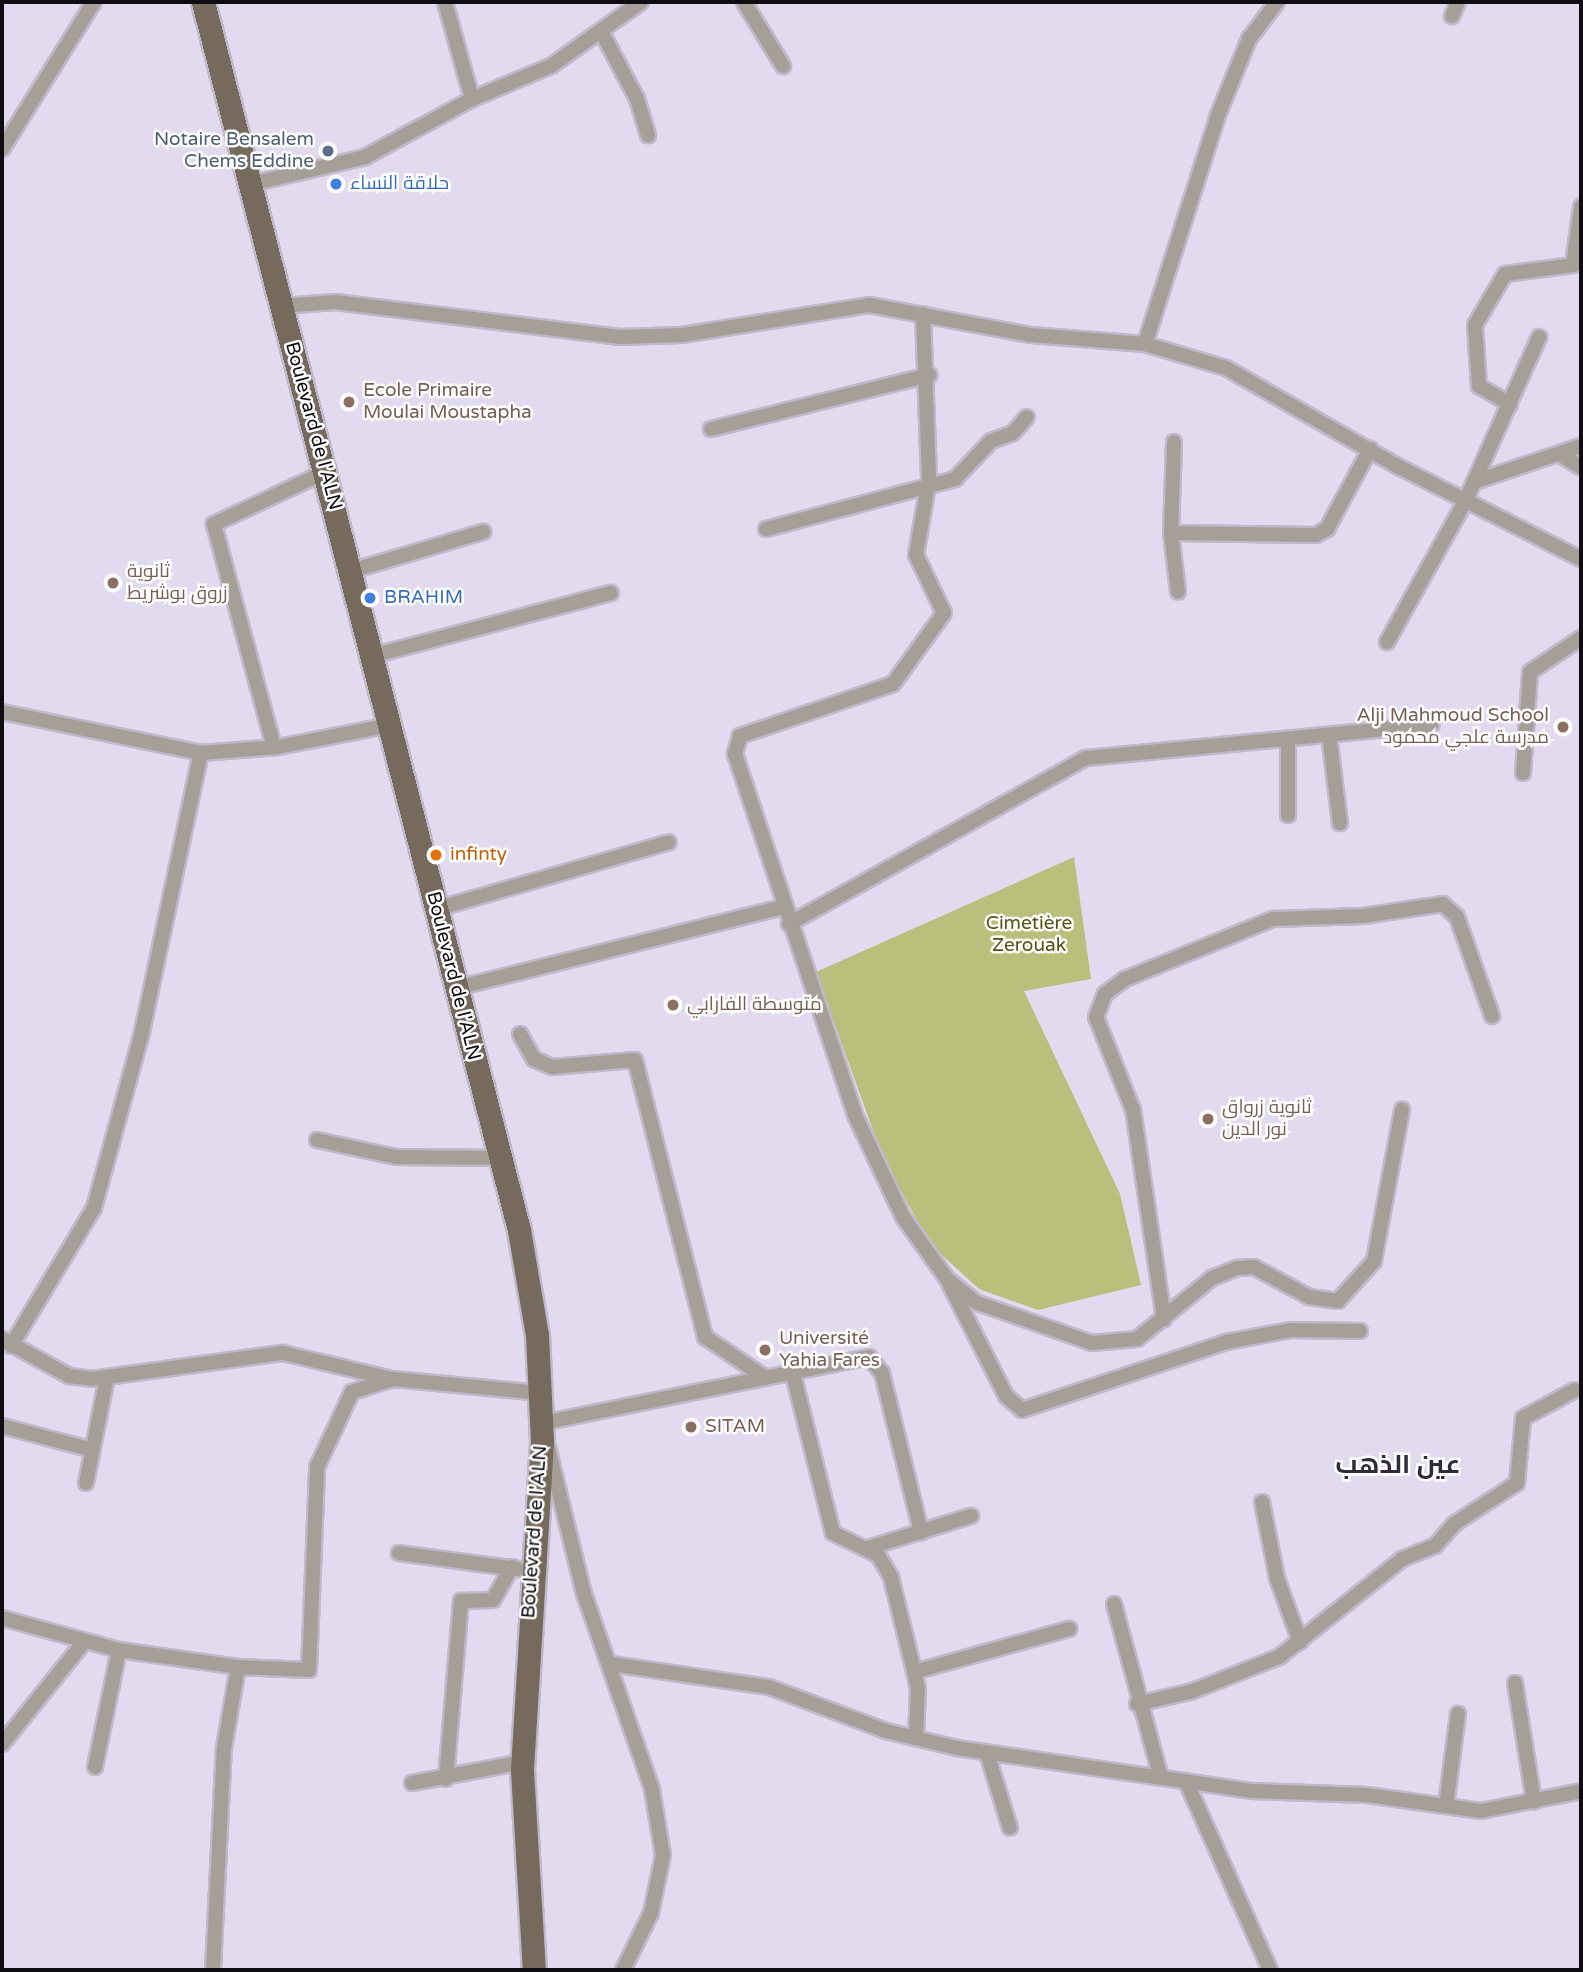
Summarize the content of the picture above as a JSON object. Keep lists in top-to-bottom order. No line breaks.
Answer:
{"streets":{"main road":["Boulevard de l'ALN"]},"districts":["عين الذهب"],"parks":["Cimetière Zerouak"],"places":["Notaire Bensalem Chems Eddine","حلاقة النساء","Ecole Primaire Moulai Moustapha","ثانوية زروق بوشريط","BRAHIM","Alji Mahmoud School مدرسة علجي محمود","infinty","متوسطة الفارابي","ثانوية زرواق نور الدين","Université Yahia Fares","SITAM"]}
